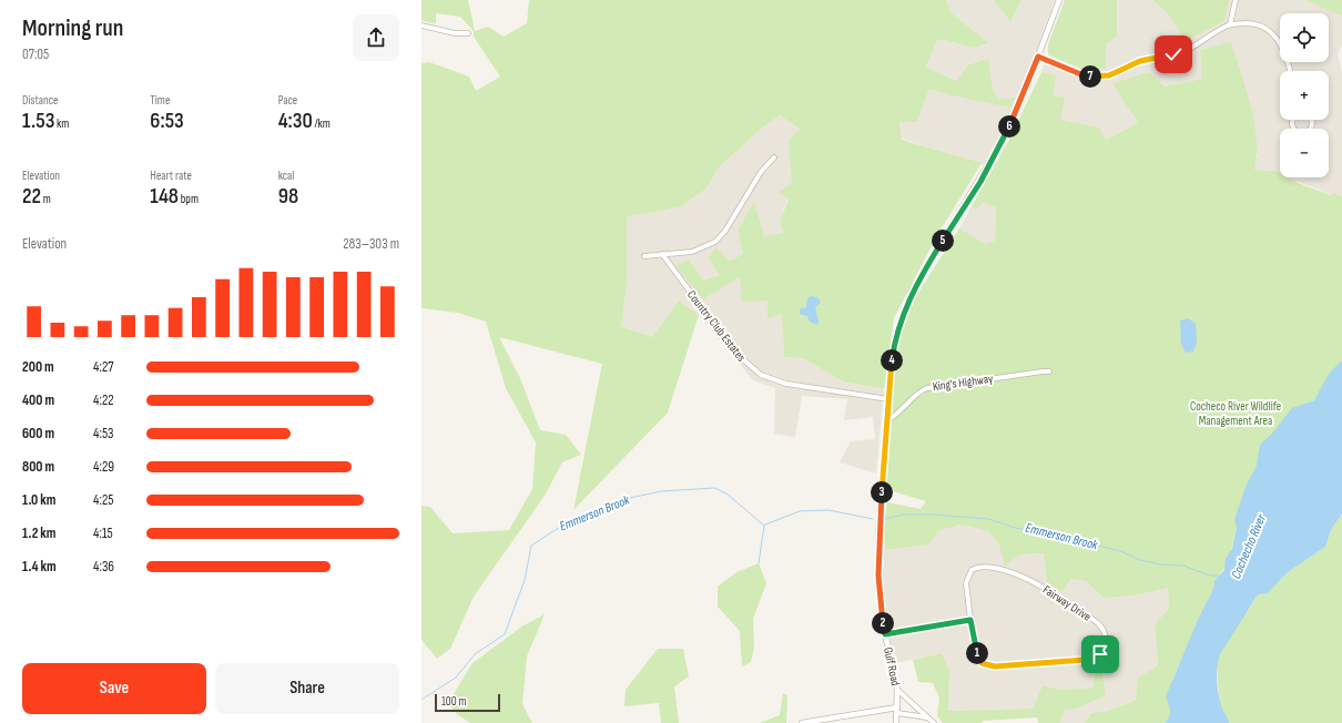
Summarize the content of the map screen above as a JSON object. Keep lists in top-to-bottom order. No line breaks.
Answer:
{"streets":{"street":["Country Club Estates","King's Highway","Fairway Drive","Gulf Road"]},"crossings":[["Country Club Estates","Gulf Road"],["King's Highway","Gulf Road"]],"water":["Emmerson Brook","Cochecho River"],"parks":["Cocheco River Wildlife Management Area"],"scale_bar":"100 m","page":{"heading":["Morning run","07:05"],"map_buttons":["+","−"],"pins":["7","6","5","4","3","2","1"],"stats":[["Distance","1.53 km"],["Time","6:53"],["Pace","4:30 /km"],["Elevation","22 m"],["Heart rate","148 bpm"],["kcal","98"]],"chart":["Elevation","283–303 m"],"list":[{"name":"200 m","note":"4:27"},{"name":"400 m","note":"4:22"},{"name":"600 m","note":"4:53"},{"name":"800 m","note":"4:29"},{"name":"1.0 km","note":"4:25"},{"name":"1.2 km","note":"4:15"},{"name":"1.4 km","note":"4:36"}],"buttons":["Save","Share"],"scale":"100 m"}}
